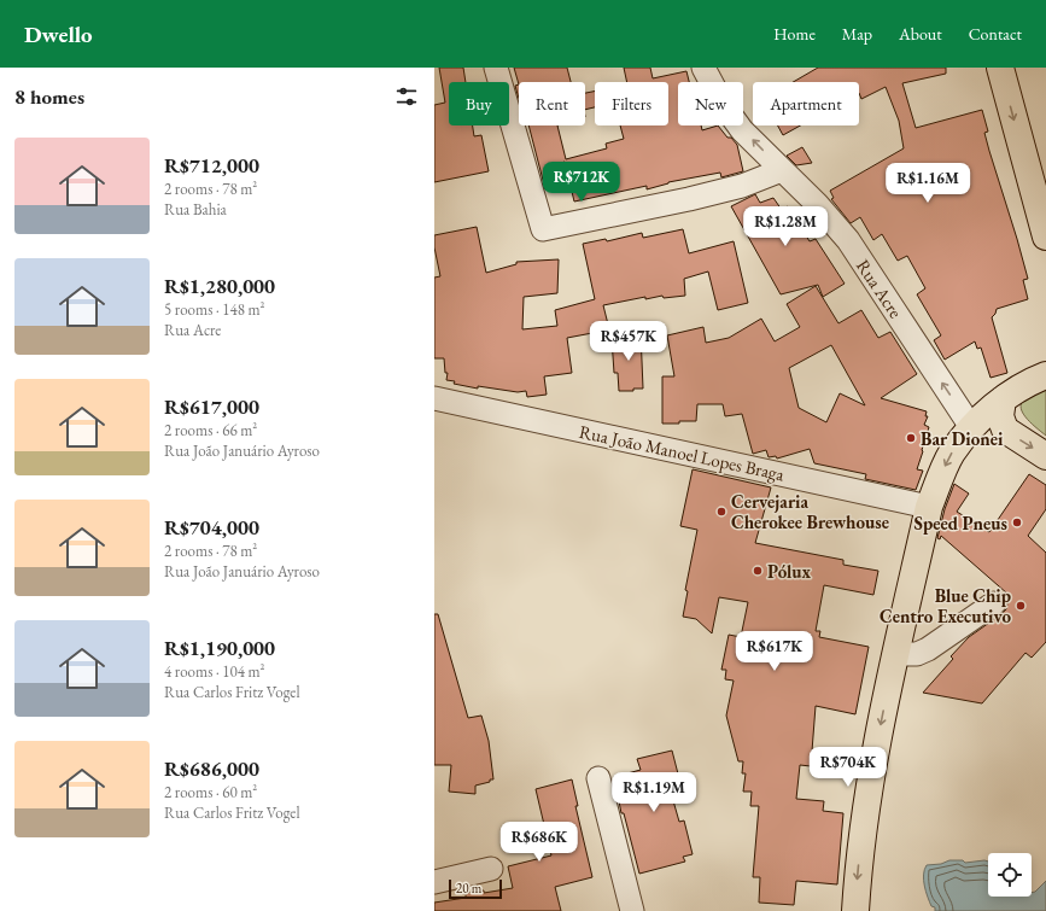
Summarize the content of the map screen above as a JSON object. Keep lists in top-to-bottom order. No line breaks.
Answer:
{"streets":{"street":["Rua Acre","Rua João Manoel Lopes Braga"]},"one_way":["Rua Acre"],"places":["Bar Dionei","Cervejaria Cherokee Brewhouse","Speed Pneus","Pólux","Blue Chip Centro Executivo"],"scale_bar":"20 m","page":{"header":"Dwello","nav":["Home","Map","About","Contact"],"heading":"8 homes","chip":["Buy","Rent","Filters","New","Apartment"],"list":[{"name":"R$712,000","note":"2 rooms · 78 m² · Rua Bahia"},{"name":"R$1,280,000","note":"5 rooms · 148 m² · Rua Acre"},{"name":"R$617,000","note":"2 rooms · 66 m² · Rua João Januário Ayroso"},{"name":"R$704,000","note":"2 rooms · 78 m² · Rua João Januário Ayroso"},{"name":"R$1,190,000","note":"4 rooms · 104 m² · Rua Carlos Fritz Vogel"},{"name":"R$686,000","note":"2 rooms · 60 m² · Rua Carlos Fritz Vogel"}],"price":["R$712K","R$1.16M","R$1.28M","R$457K","R$617K","R$704K","R$1.19M","R$686K"],"scale":"20 m"}}
